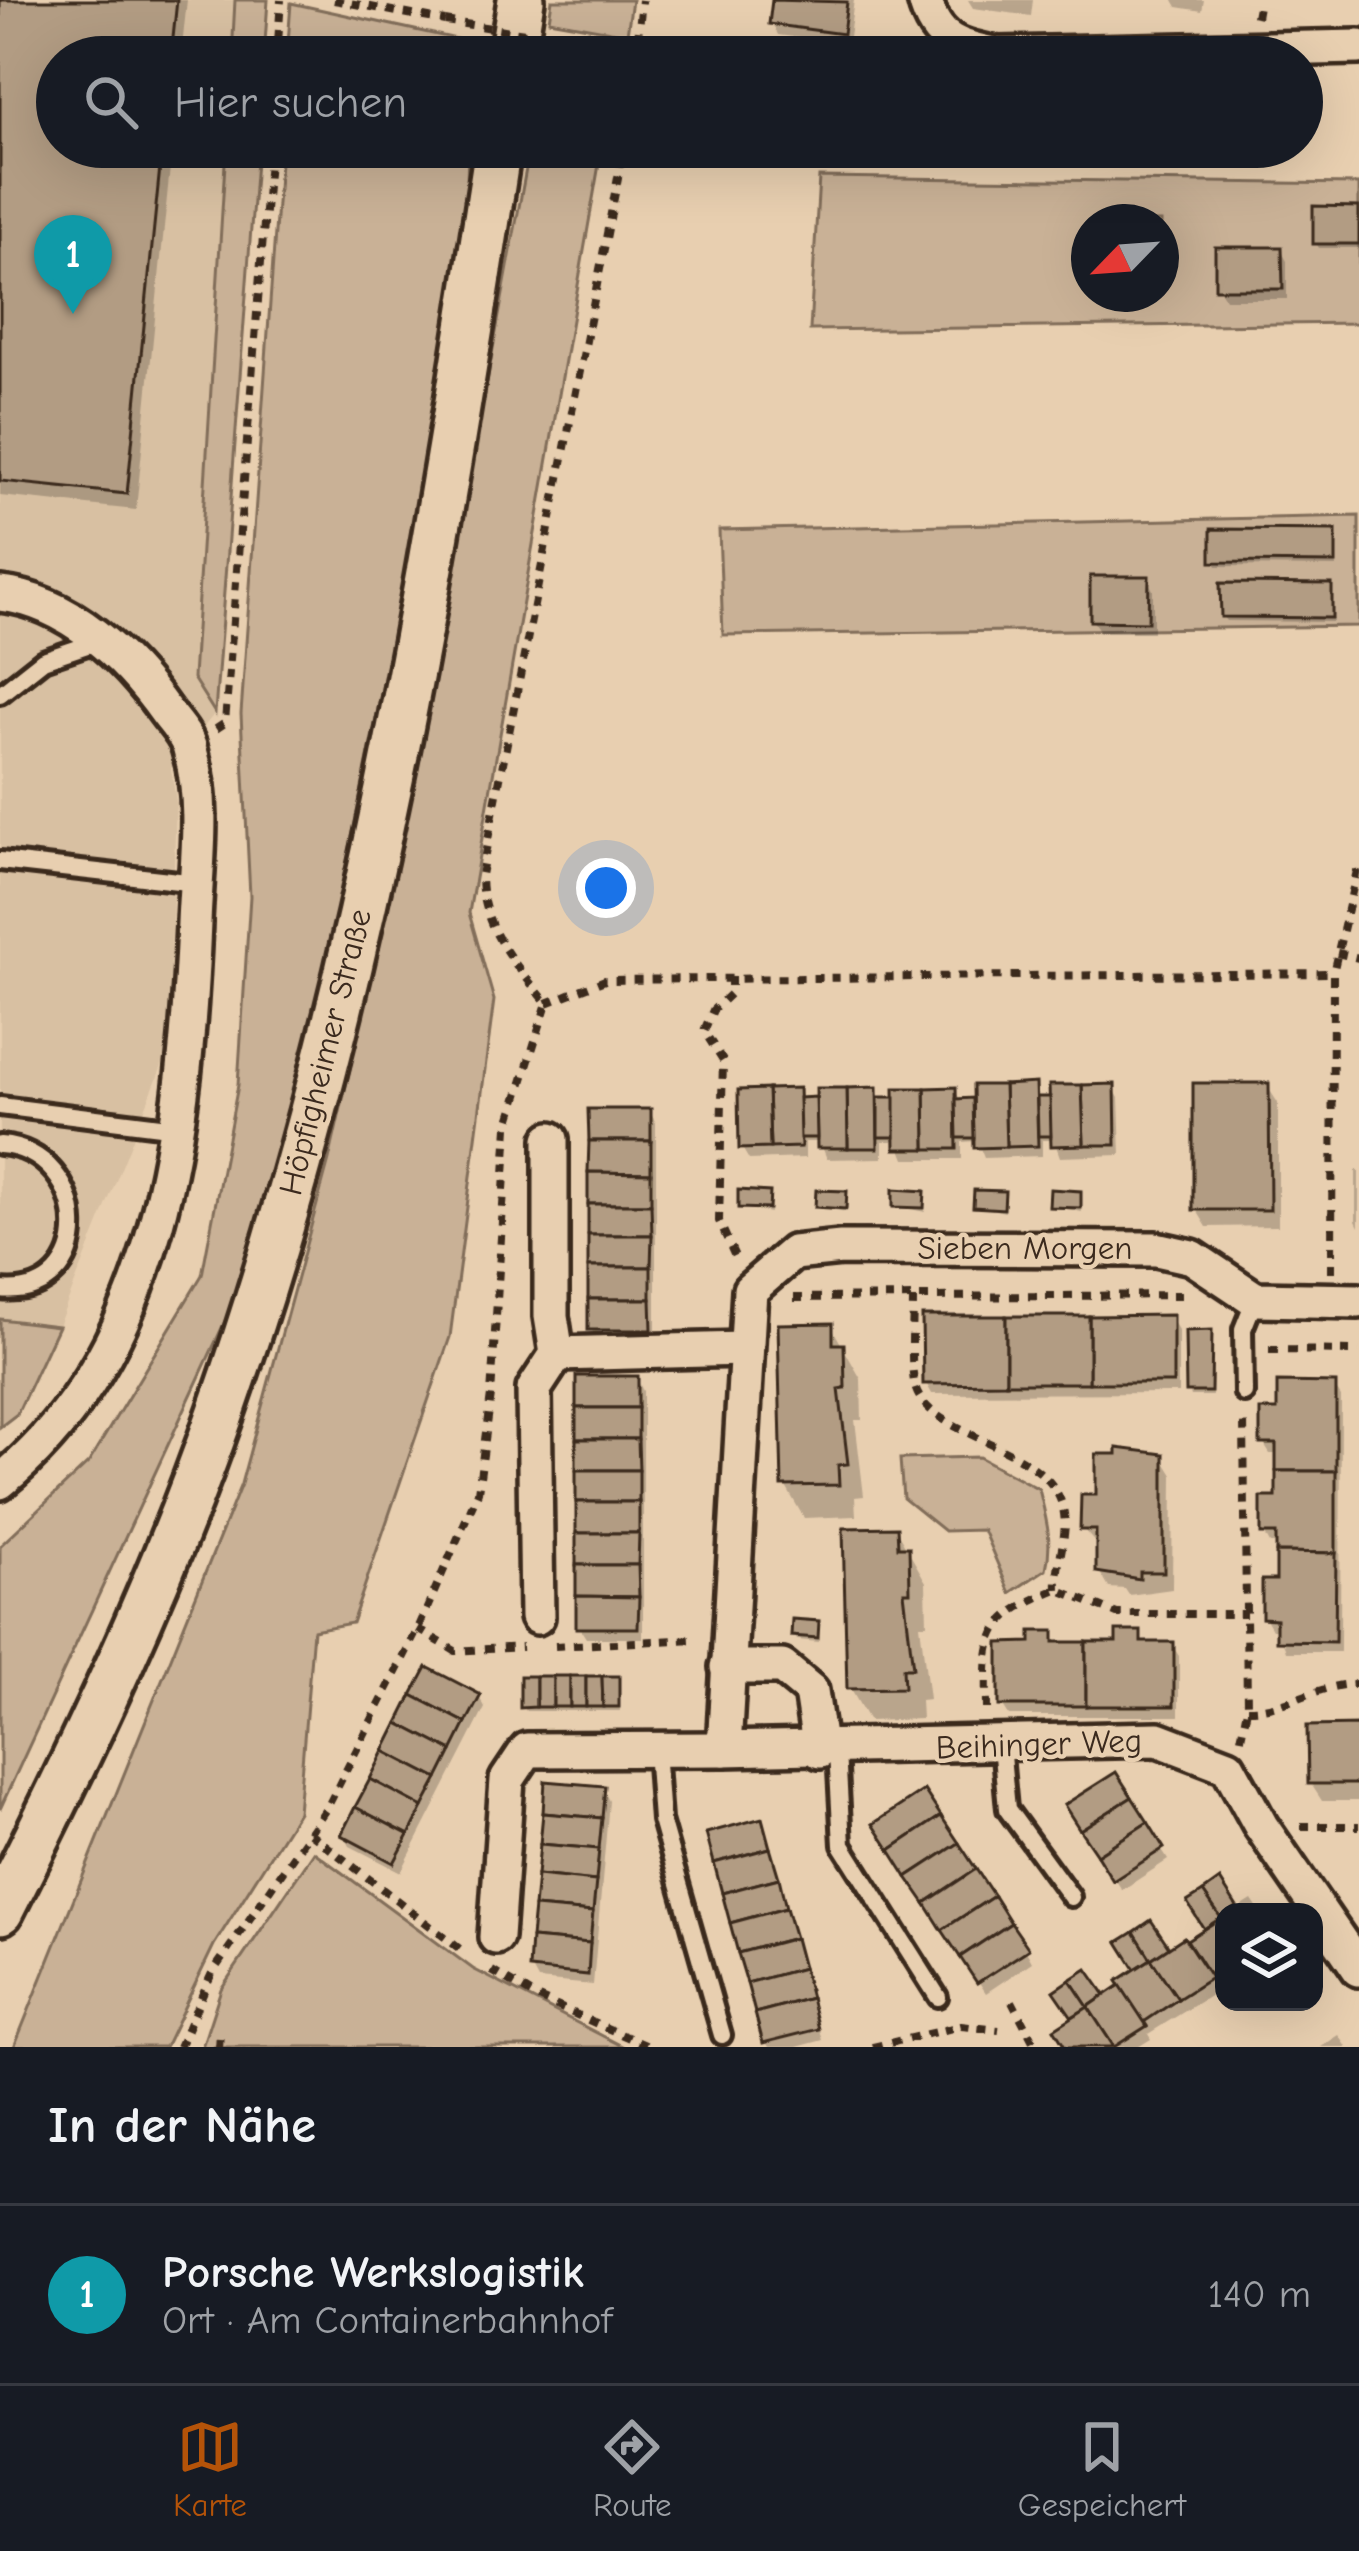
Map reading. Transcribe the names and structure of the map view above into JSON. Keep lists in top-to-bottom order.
{
  "streets": {
    "main road": ["Höpfigheimer Straße"],
    "street": ["Sieben Morgen", "Beihinger Weg"]
  },
  "north": "bottom left",
  "page": {
    "search": "Hier suchen",
    "pins": "1",
    "heading": "In der Nähe",
    "list": [
      {
        "mark": "1",
        "name": "Porsche Werkslogistik",
        "note": "Ort · Am Containerbahnhof",
        "value": "140 m"
      }
    ],
    "nav": ["Karte", "Route", "Gespeichert"]
  }
}
